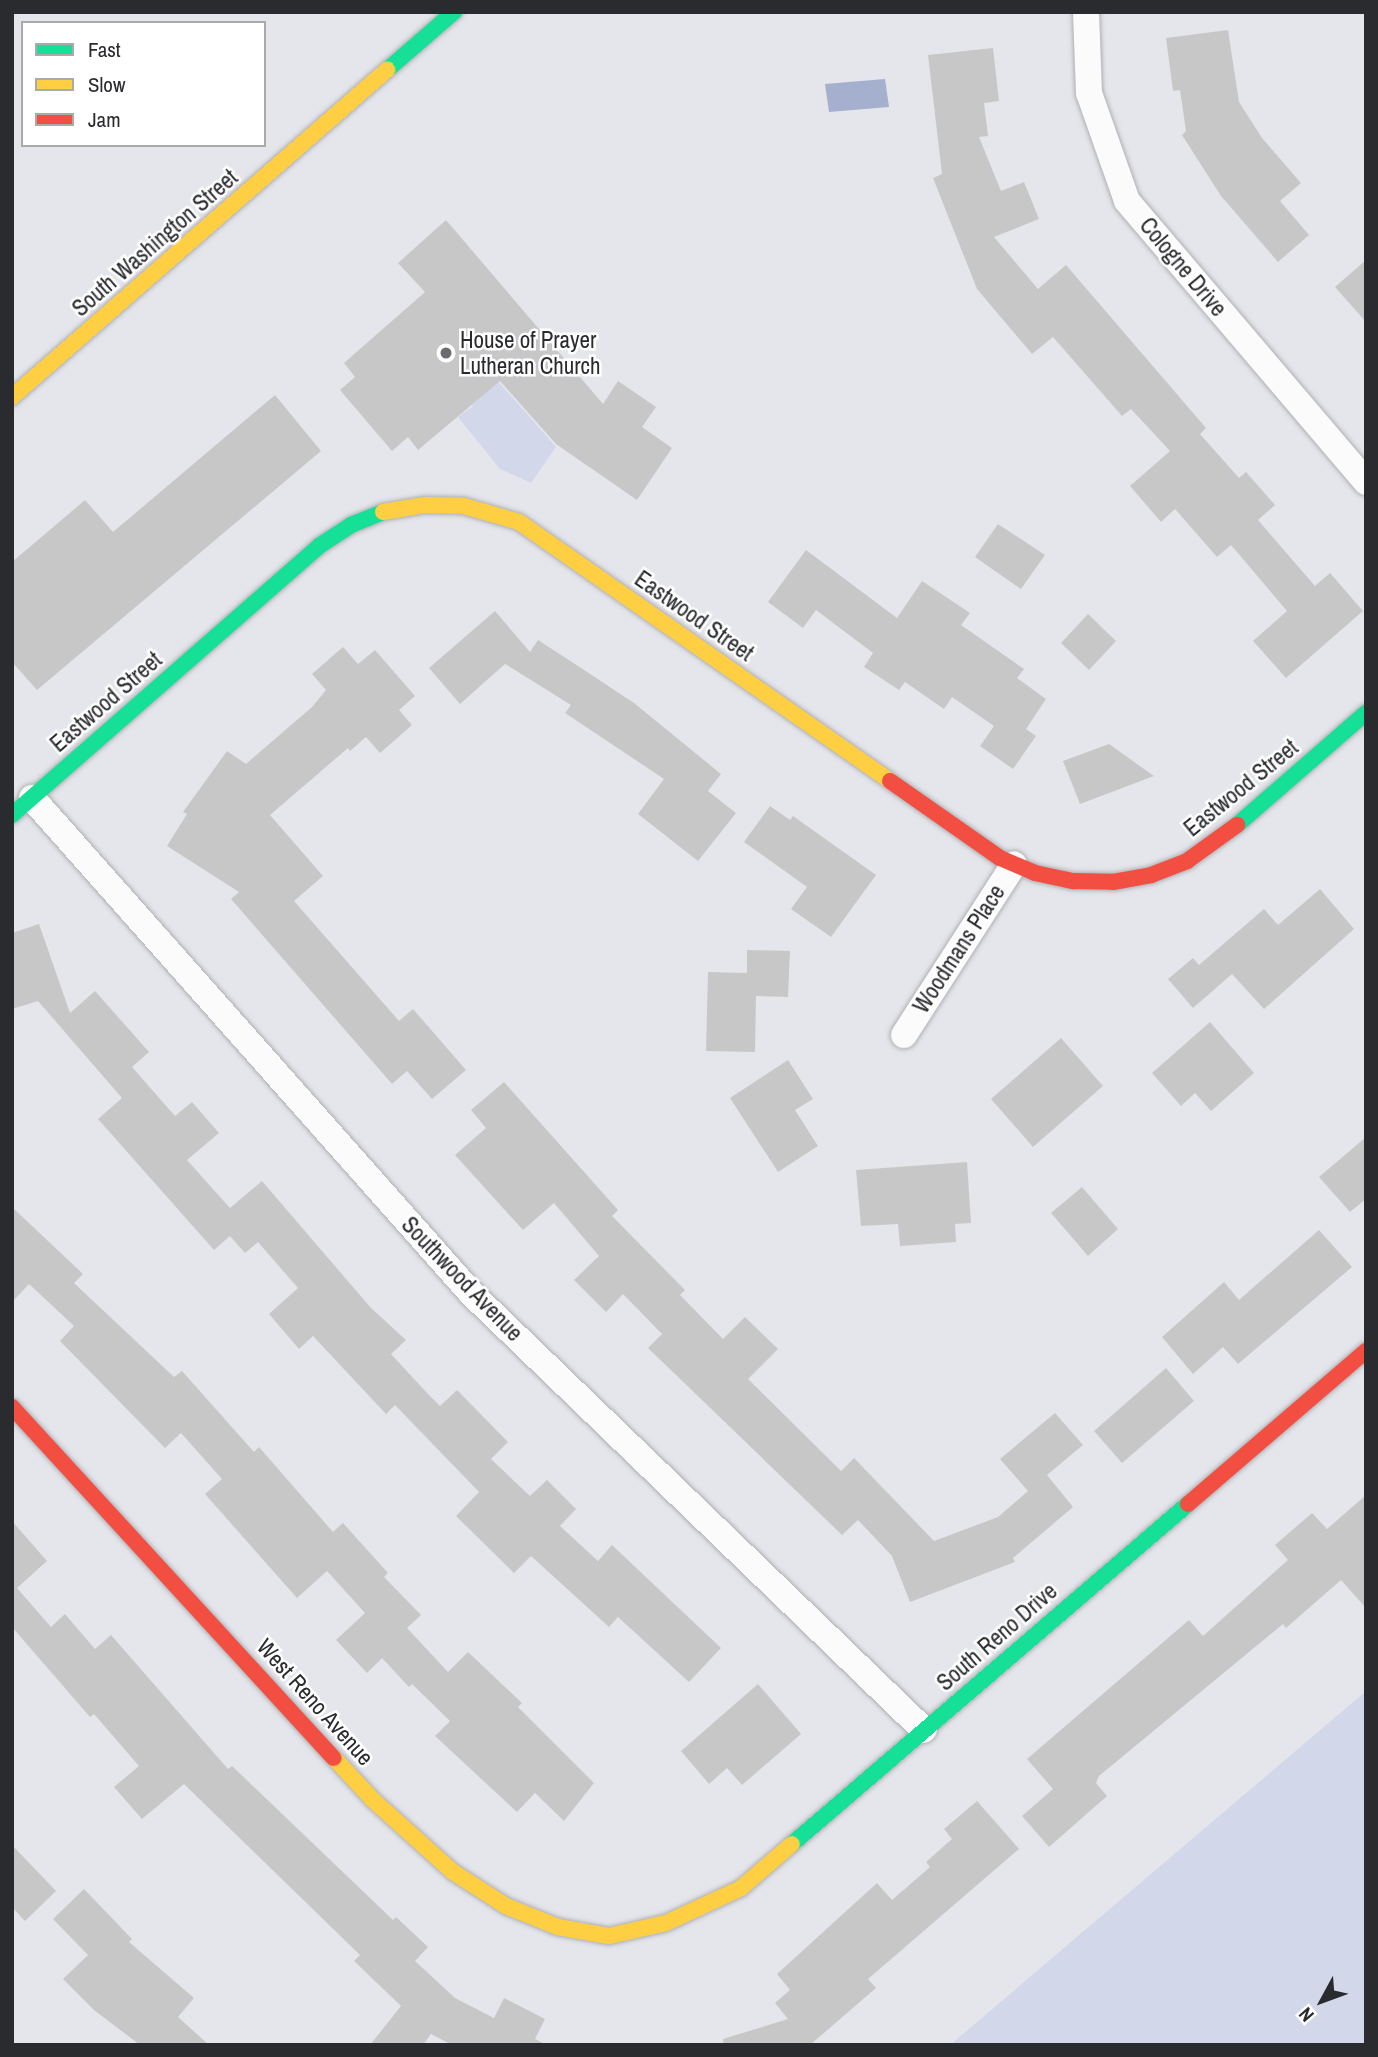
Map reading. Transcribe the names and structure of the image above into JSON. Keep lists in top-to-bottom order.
{
  "streets": {
    "street": [
      "South Washington Street",
      "Cologne Drive",
      "Eastwood Street",
      "Woodmans Place",
      "Southwood Avenue",
      "South Reno Drive",
      "West Reno Avenue"
    ]
  },
  "crossings": [
    ["Eastwood Street", "Woodmans Place"],
    ["Eastwood Street", "Southwood Avenue"],
    ["Southwood Avenue", "South Reno Drive"],
    ["South Reno Drive", "West Reno Avenue"]
  ],
  "places": ["House of Prayer Lutheran Church"],
  "legend": ["Fast", "Slow", "Jam"],
  "north": "bottom left"
}
